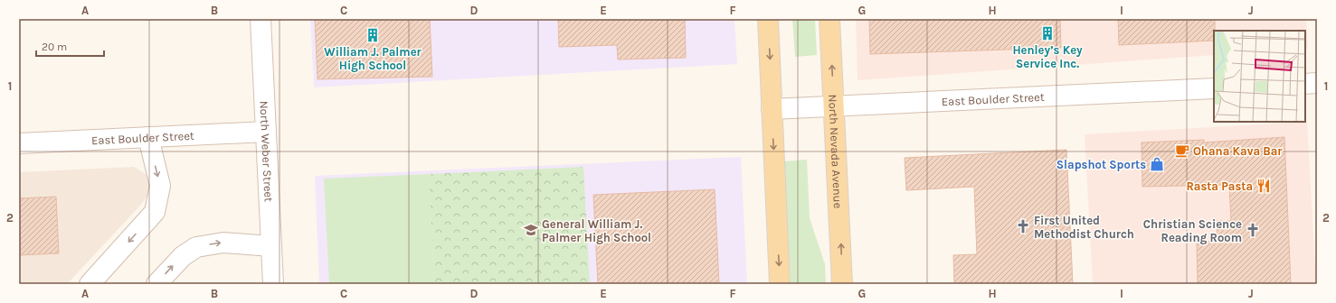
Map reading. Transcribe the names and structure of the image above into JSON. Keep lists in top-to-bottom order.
{
  "streets": {
    "main road": ["North Nevada Avenue"],
    "street": ["East Boulder Street", "North Weber Street"]
  },
  "crossings": [
    ["East Boulder Street", "North Weber Street"],
    ["East Boulder Street", "North Nevada Avenue"]
  ],
  "places": {
    "building": ["Henley’s Key Service Inc.", "William J. Palmer High School"],
    "cafe": ["Ohana Kava Bar"],
    "shop": ["Slapshot Sports"],
    "restaurant": ["Rasta Pasta"],
    "church": ["First United Methodist Church", "Christian Science Reading Room"],
    "school or university": ["General William J. Palmer High School"]
  },
  "scale_bar": "20 m",
  "grid": {
    "columns": [
      "A",
      "B",
      "C",
      "D",
      "E",
      "F",
      "G",
      "H",
      "I",
      "J"
    ],
    "rows": ["1", "2"]
  }
}
